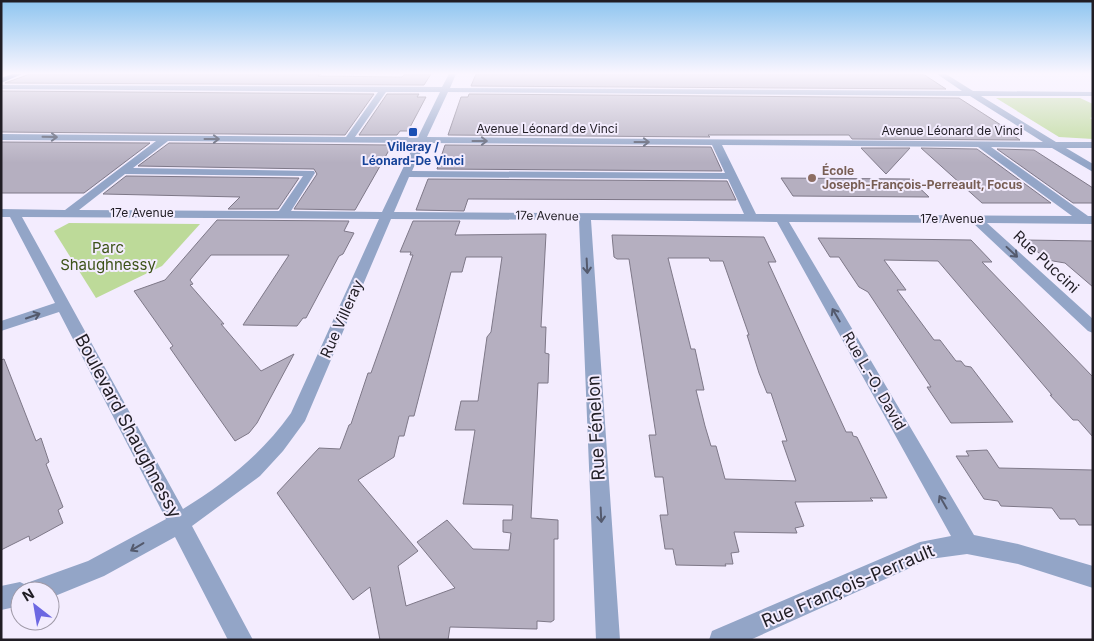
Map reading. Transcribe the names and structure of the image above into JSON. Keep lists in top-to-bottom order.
{
  "streets": {
    "street": [
      "Avenue Léonard de Vinci",
      "17e Avenue",
      "Rue Puccini",
      "Rue Villeray",
      "Rue L.-O. David",
      "Boulevard Shaughnessy",
      "Rue Fénelon",
      "Rue François-Perrault"
    ]
  },
  "crossings": [
    ["Avenue Léonard de Vinci", "Rue Villeray"],
    ["17e Avenue", "Rue Puccini"],
    ["17e Avenue", "Rue Villeray"],
    ["17e Avenue", "Rue L.-O. David"],
    ["17e Avenue", "Boulevard Shaughnessy"],
    ["17e Avenue", "Rue Fénelon"],
    ["Rue Villeray", "Boulevard Shaughnessy"],
    ["Rue L.-O. David", "Rue François-Perrault"]
  ],
  "one_way": ["Rue L.-O. David", "Rue Fénelon"],
  "parks": ["Parc Shaughnessy"],
  "places": {
    "transit": ["Villeray / Léonard-De Vinci"],
    "other": ["École Joseph-François-Perreault, Focus"]
  },
  "north": "top left"
}
